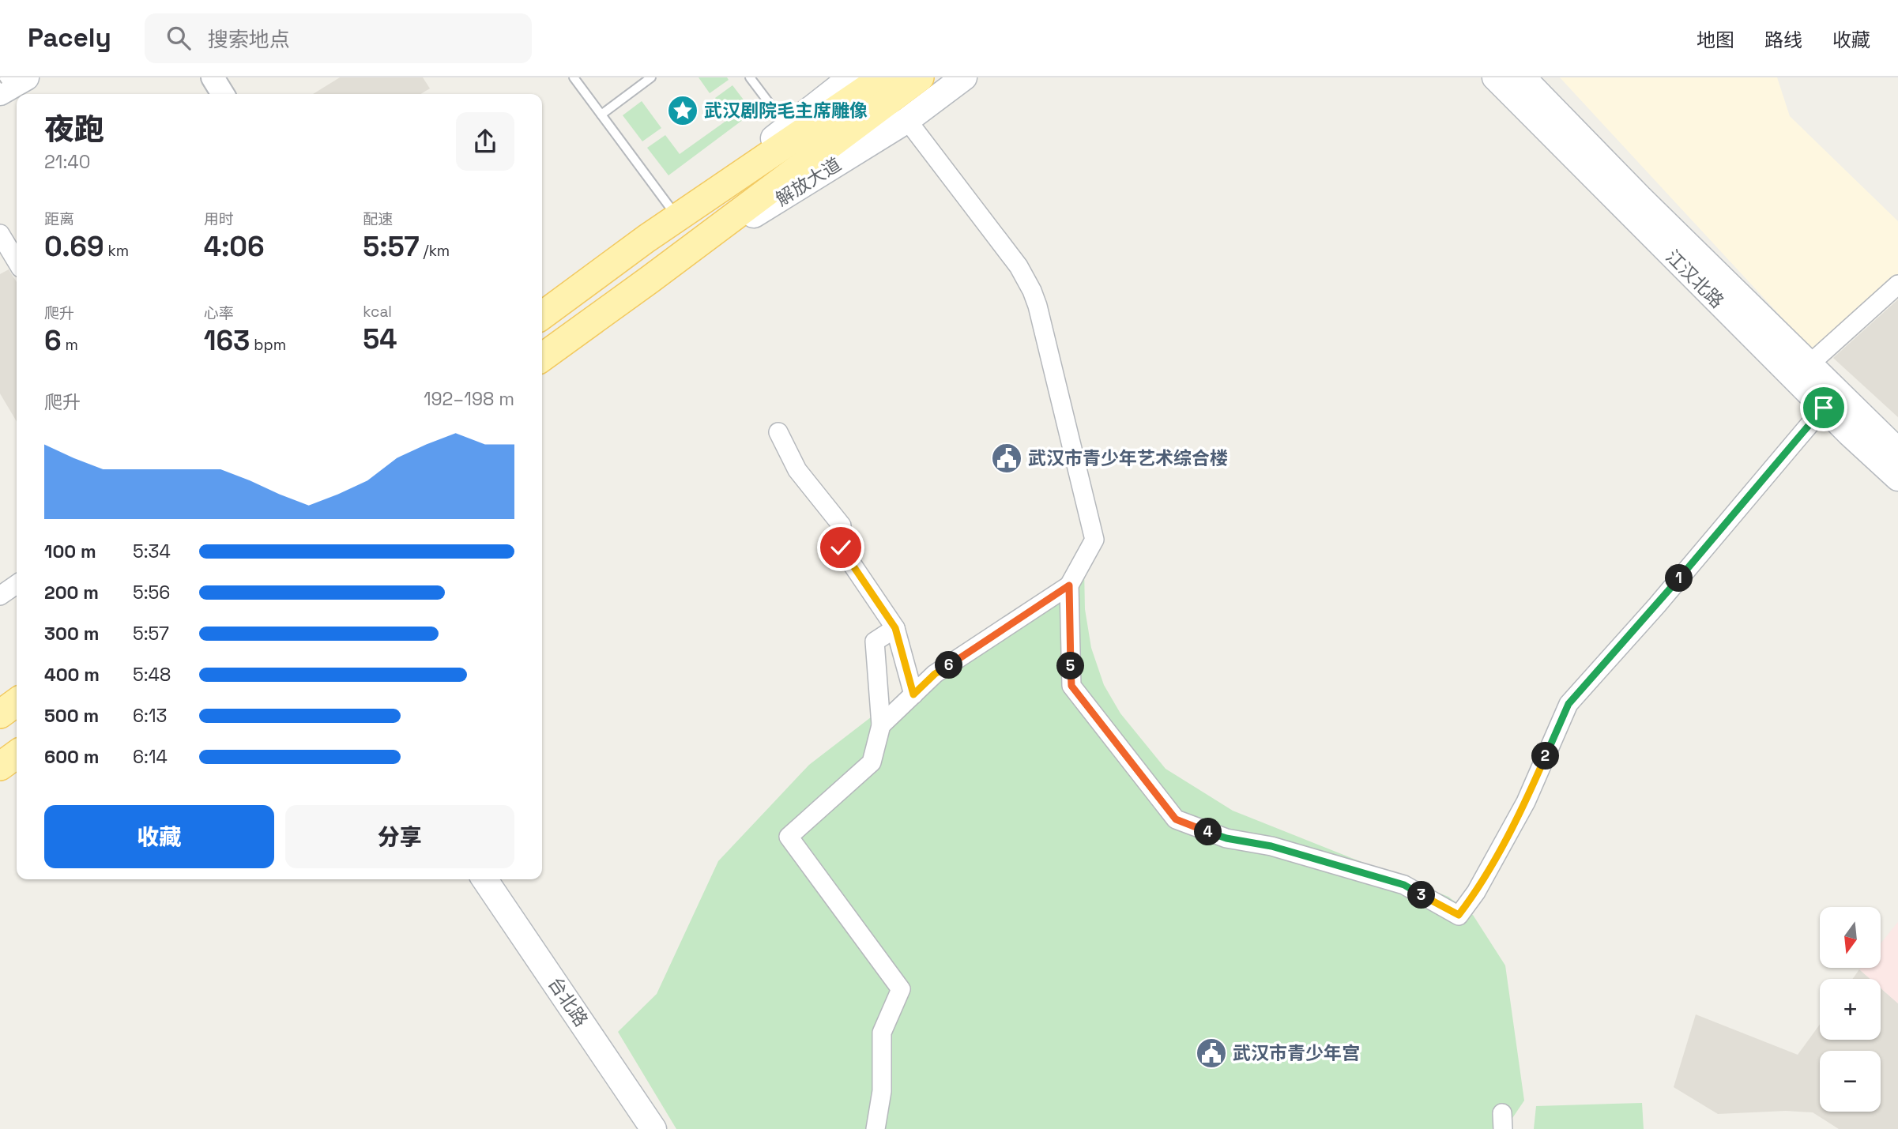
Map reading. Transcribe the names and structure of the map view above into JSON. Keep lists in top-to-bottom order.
{
  "streets": {
    "main road": ["解放大道", "江汉北路", "台北路"]
  },
  "places": {
    "place": ["武汉剧院毛主席雕像"],
    "public building": ["武汉市青少年艺术综合楼", "武汉市青少年宫"]
  },
  "north": "bottom",
  "page": {
    "header": "Pacely",
    "search": "搜索地点",
    "nav": ["地图", "路线", "收藏"],
    "heading": ["夜跑", "21:40"],
    "stats": [
      ["距离", "0.69 km"],
      ["用时", "4:06"],
      ["配速", "5:57 /km"],
      ["爬升", "6 m"],
      ["心率", "163 bpm"],
      ["kcal", "54"]
    ],
    "chart": ["爬升", "192–198 m"],
    "list": [
      {
        "name": "100 m",
        "note": "5:34"
      },
      {
        "name": "200 m",
        "note": "5:56"
      },
      {
        "name": "300 m",
        "note": "5:57"
      },
      {
        "name": "400 m",
        "note": "5:48"
      },
      {
        "name": "500 m",
        "note": "6:13"
      },
      {
        "name": "600 m",
        "note": "6:14"
      }
    ],
    "pins": [
      "1",
      "6",
      "5",
      "2",
      "4",
      "3"
    ],
    "buttons": ["收藏", "分享"],
    "map_buttons": ["+", "−"]
  }
}
